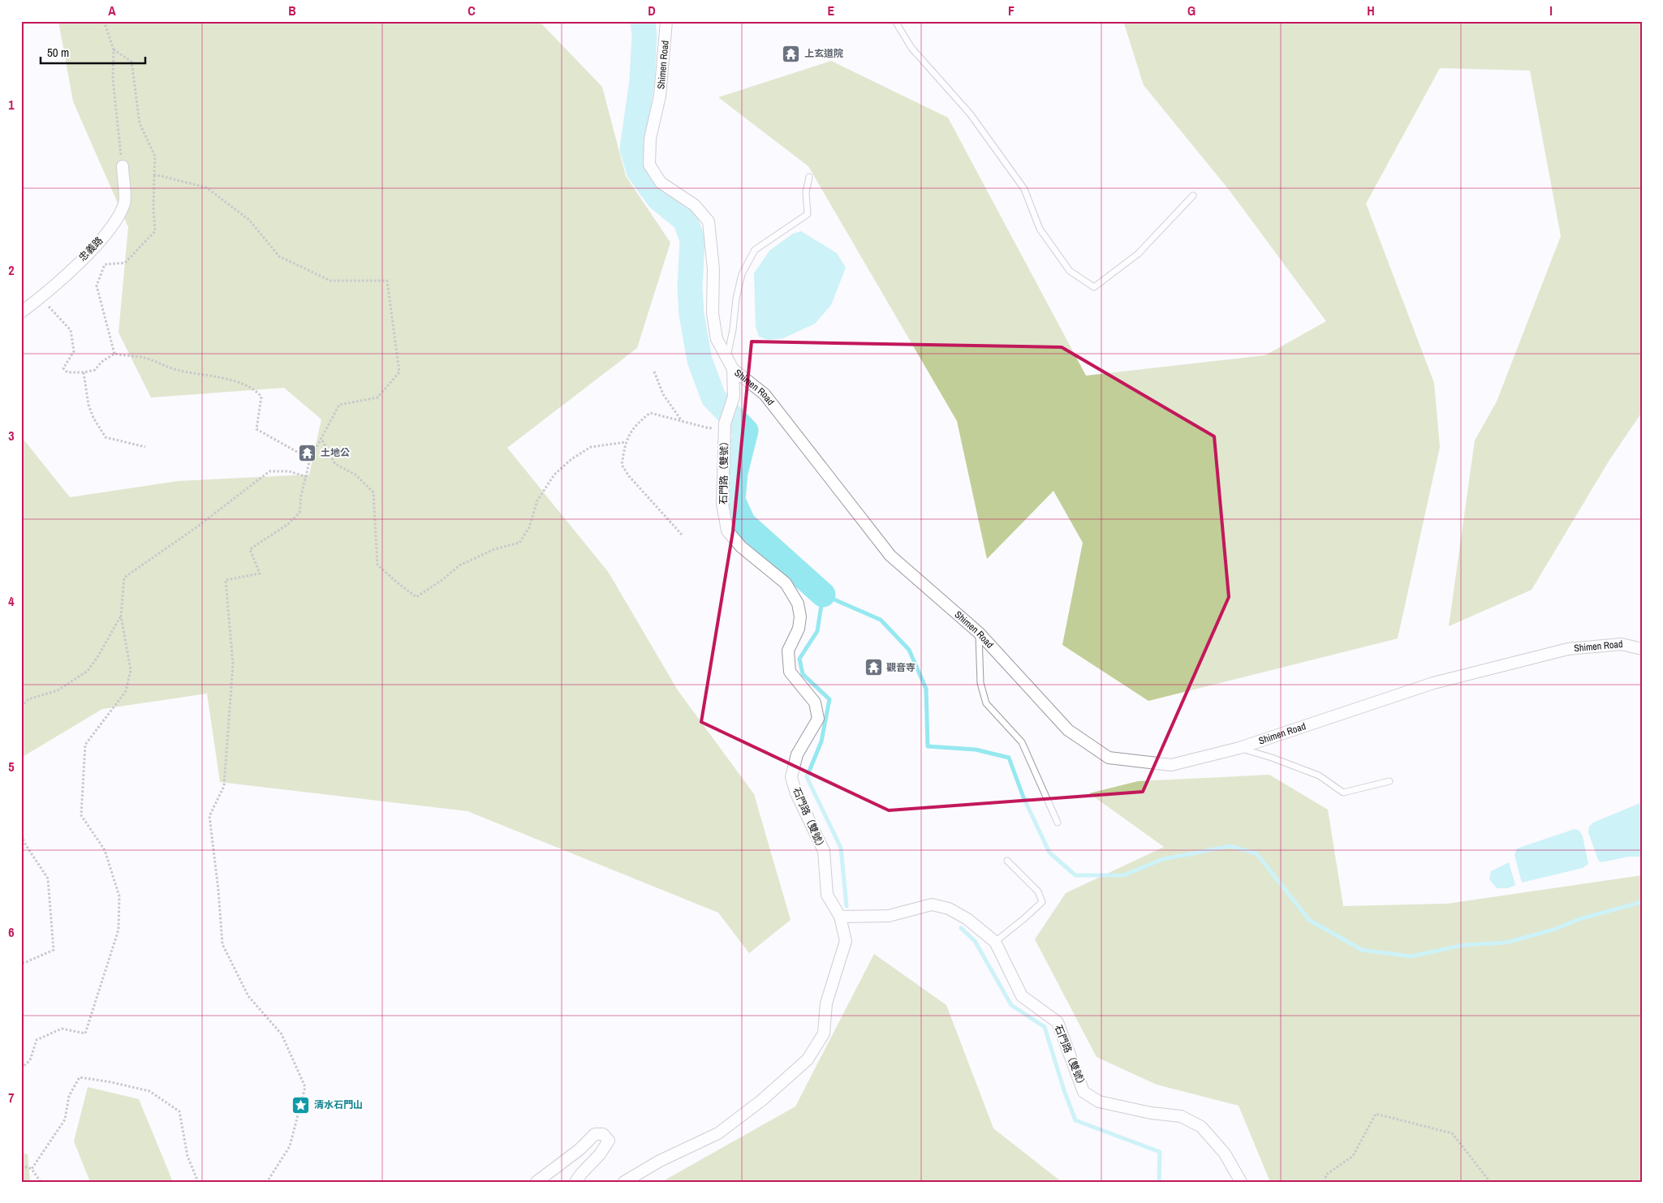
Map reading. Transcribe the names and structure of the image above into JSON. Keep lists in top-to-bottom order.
{
  "streets": {
    "street": ["Shimen Road", "忠義路", "石門路（雙號）"]
  },
  "crossings": [
    ["Shimen Road", "石門路（雙號）"]
  ],
  "places": {
    "temple": ["上玄道院", "土地公", "觀音寺"],
    "place": ["清水石門山"]
  },
  "scale_bar": "50 m",
  "grid": {
    "columns": [
      "A",
      "B",
      "C",
      "D",
      "E",
      "F",
      "G",
      "H",
      "I"
    ],
    "rows": [
      "1",
      "2",
      "3",
      "4",
      "5",
      "6",
      "7"
    ]
  }
}
